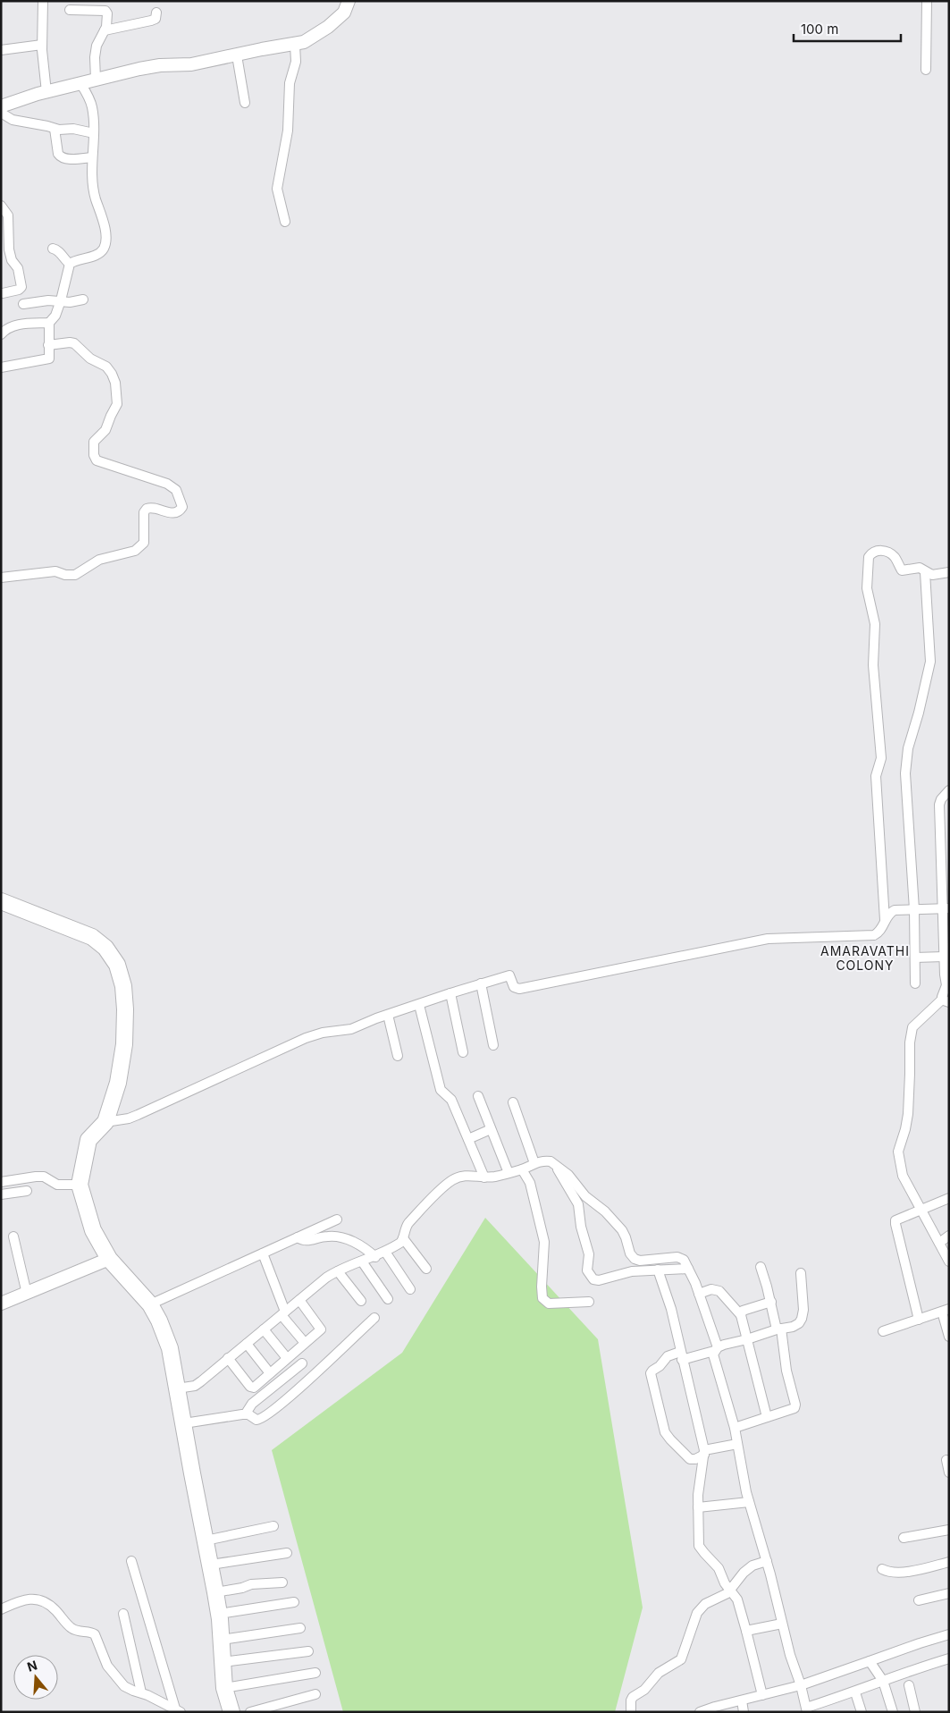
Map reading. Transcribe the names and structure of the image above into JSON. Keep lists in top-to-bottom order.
{
  "districts": ["AMARAVATHI COLONY"],
  "scale_bar": "100 m",
  "north": "top"
}
